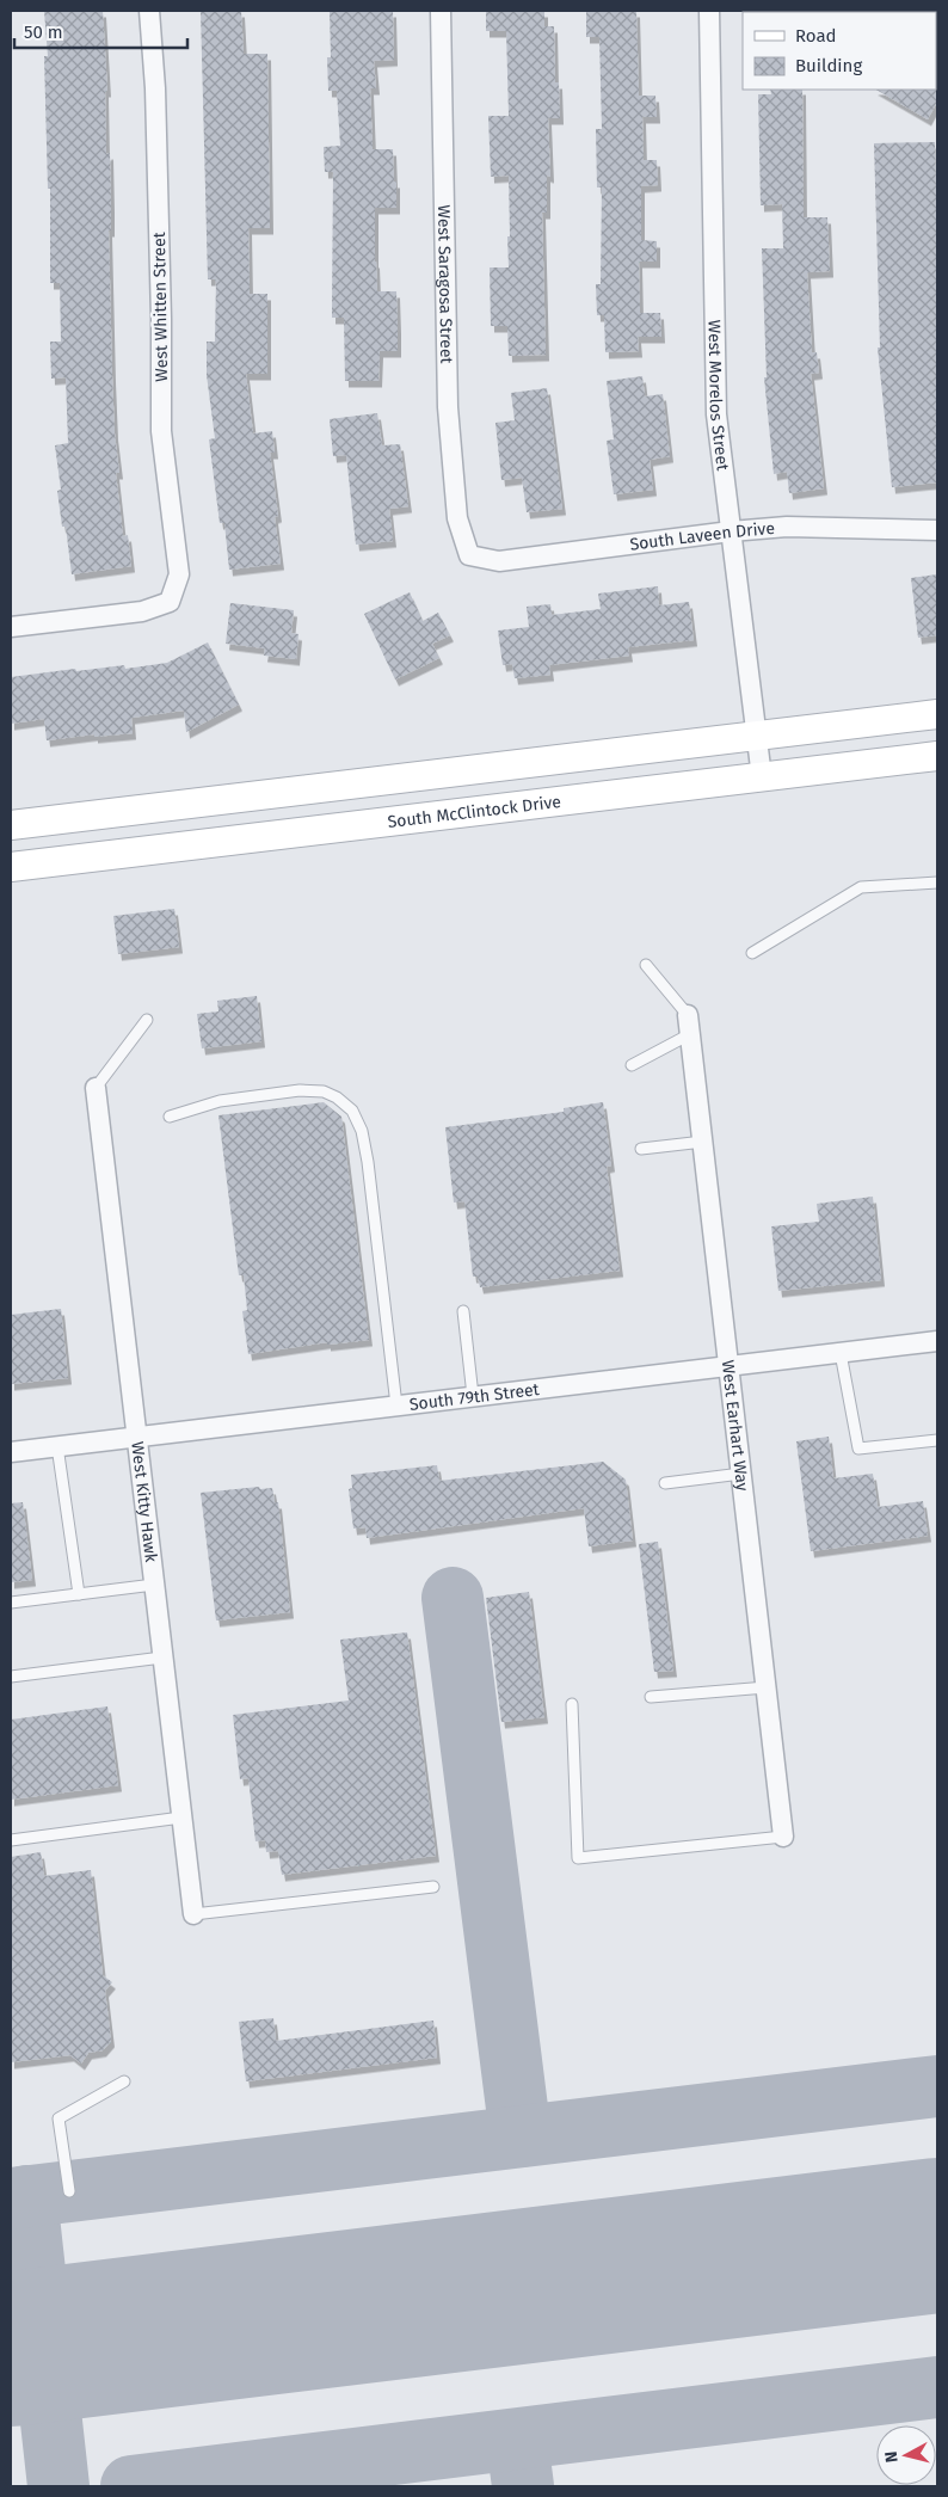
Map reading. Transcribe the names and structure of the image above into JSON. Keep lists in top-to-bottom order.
{
  "streets": {
    "main road": ["South McClintock Drive"],
    "street": [
      "West Saragosa Street",
      "West Whitten Street",
      "West Morelos Street",
      "South Laveen Drive",
      "South 79th Street",
      "West Earhart Way",
      "West Kitty Hawk"
    ]
  },
  "crossings": [
    ["West Saragosa Street", "South Laveen Drive"],
    ["West Morelos Street", "South Laveen Drive"],
    ["West Morelos Street", "South McClintock Drive"],
    ["South 79th Street", "West Earhart Way"],
    ["South 79th Street", "West Kitty Hawk"]
  ],
  "legend": ["Road", "Building"],
  "scale_bar": "50 m",
  "north": "left"
}
